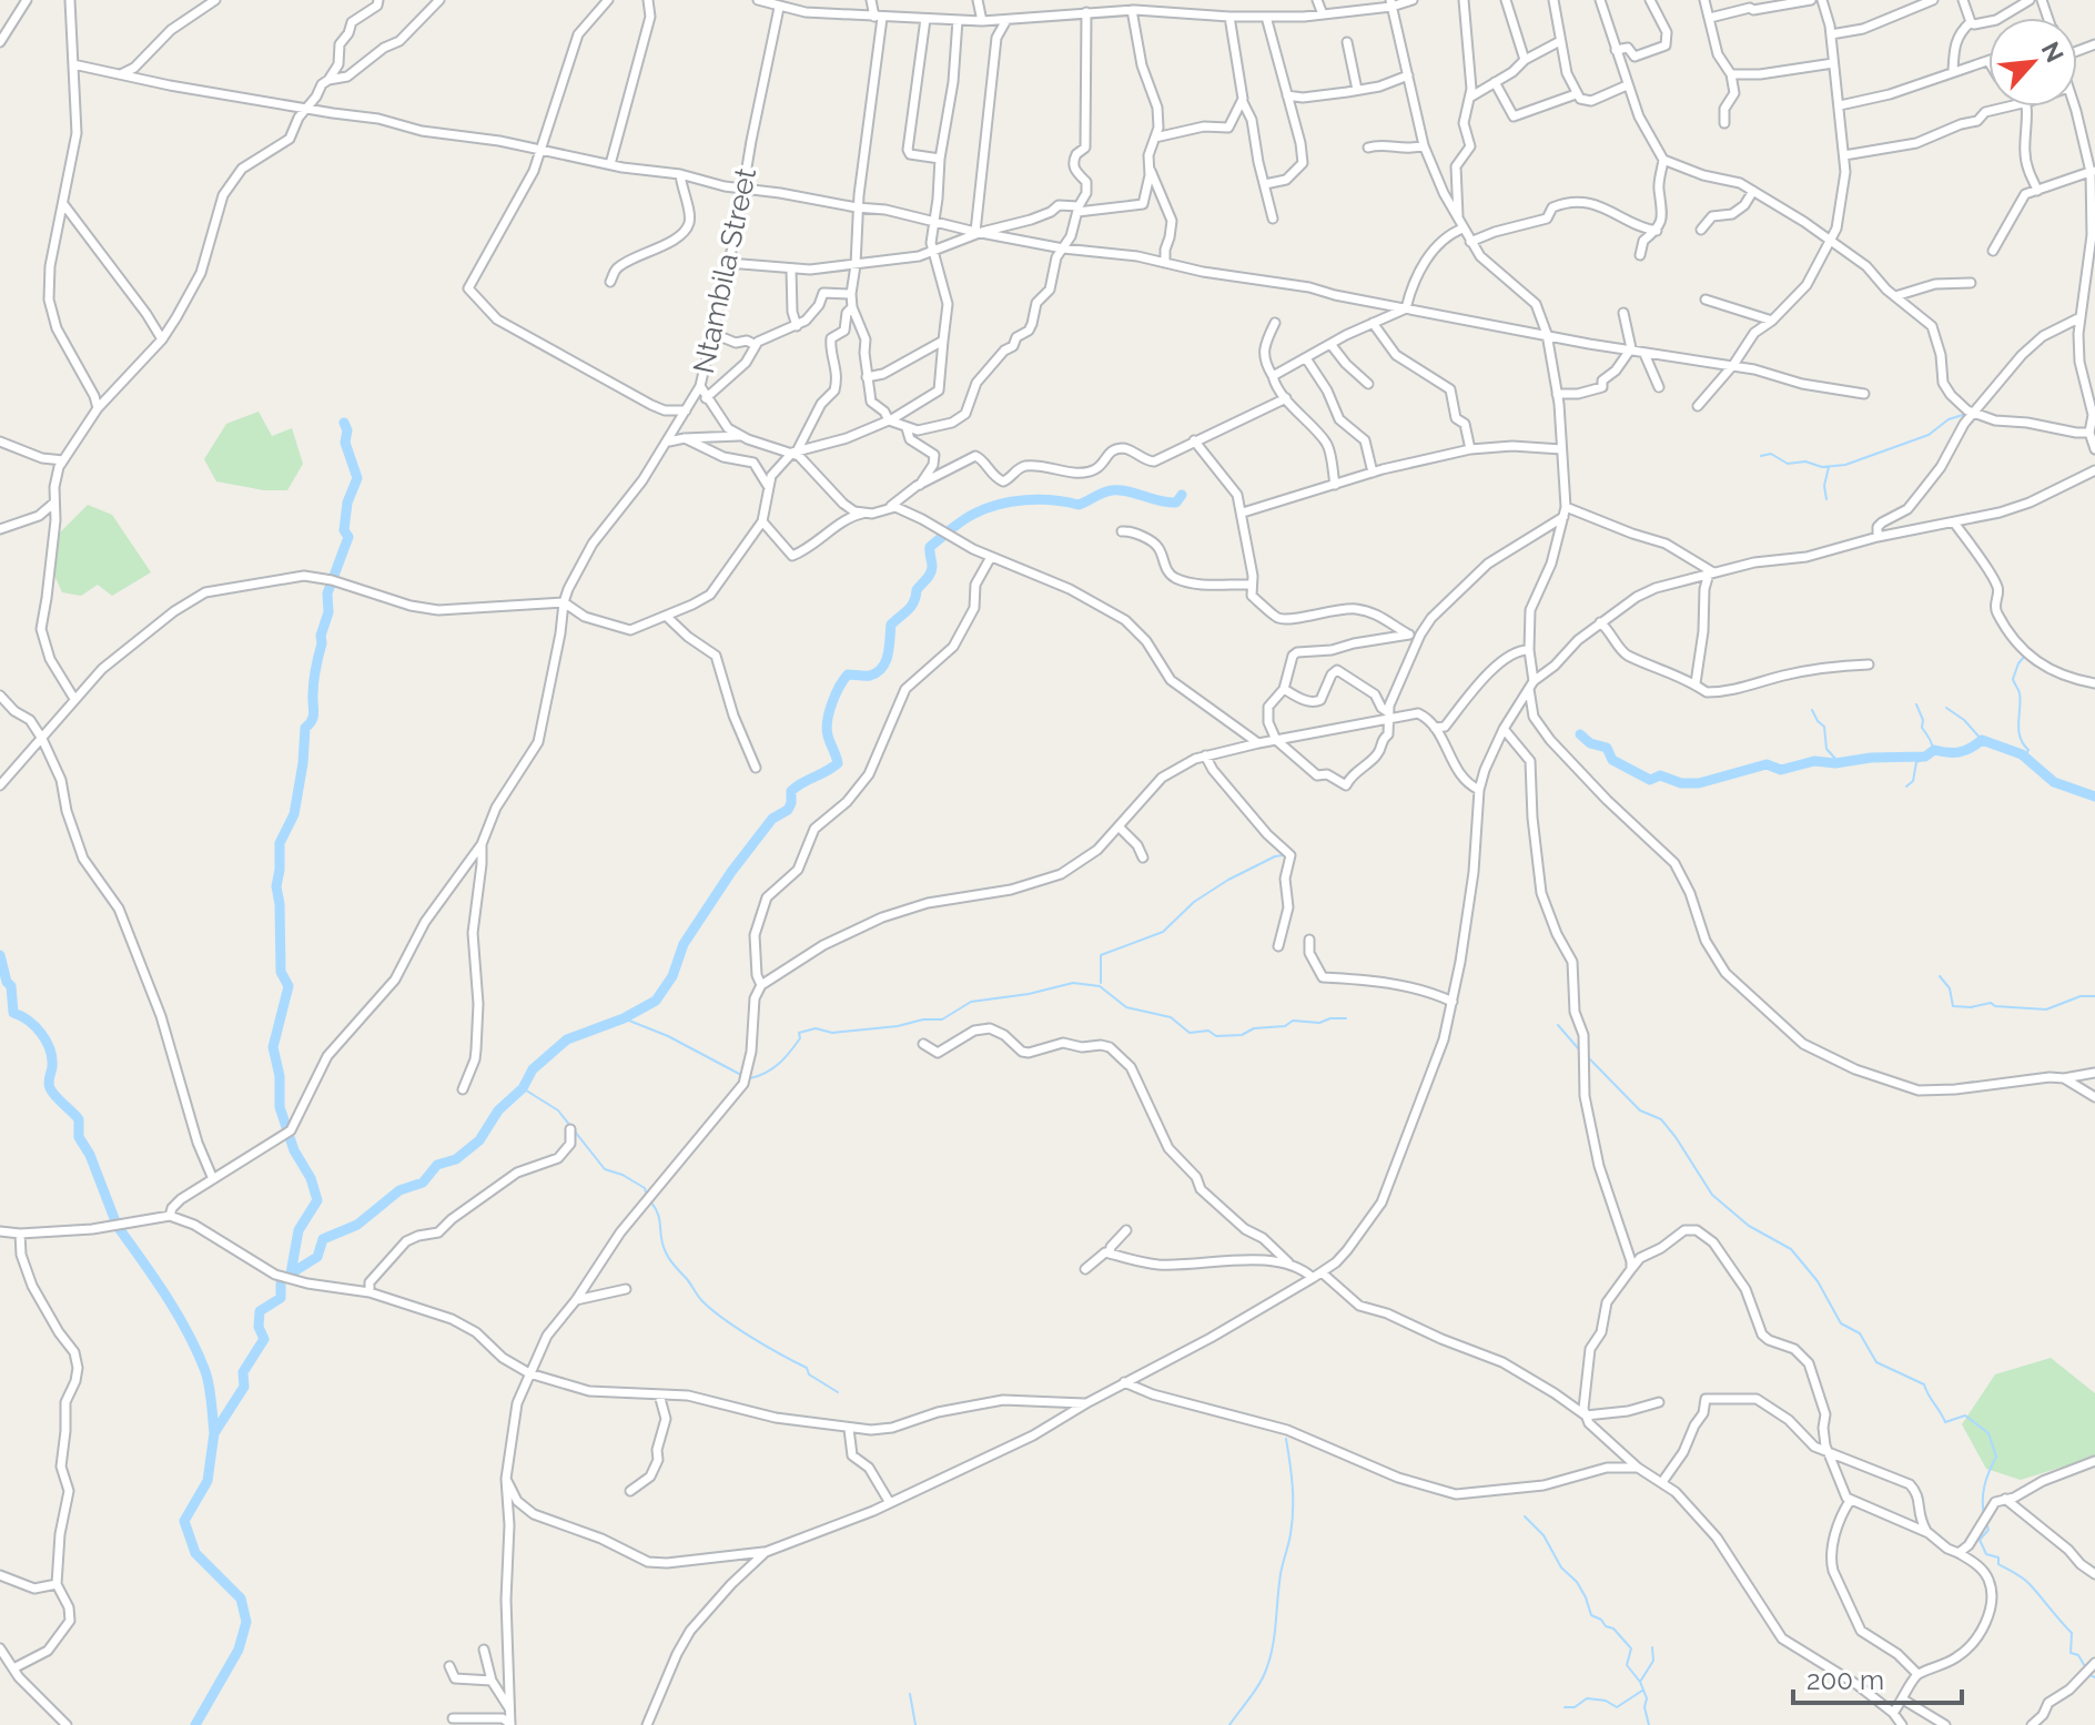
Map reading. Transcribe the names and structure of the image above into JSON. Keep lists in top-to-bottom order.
{
  "streets": {
    "street": ["Ntambila Street"]
  },
  "scale_bar": "200 m",
  "north": "top right"
}
